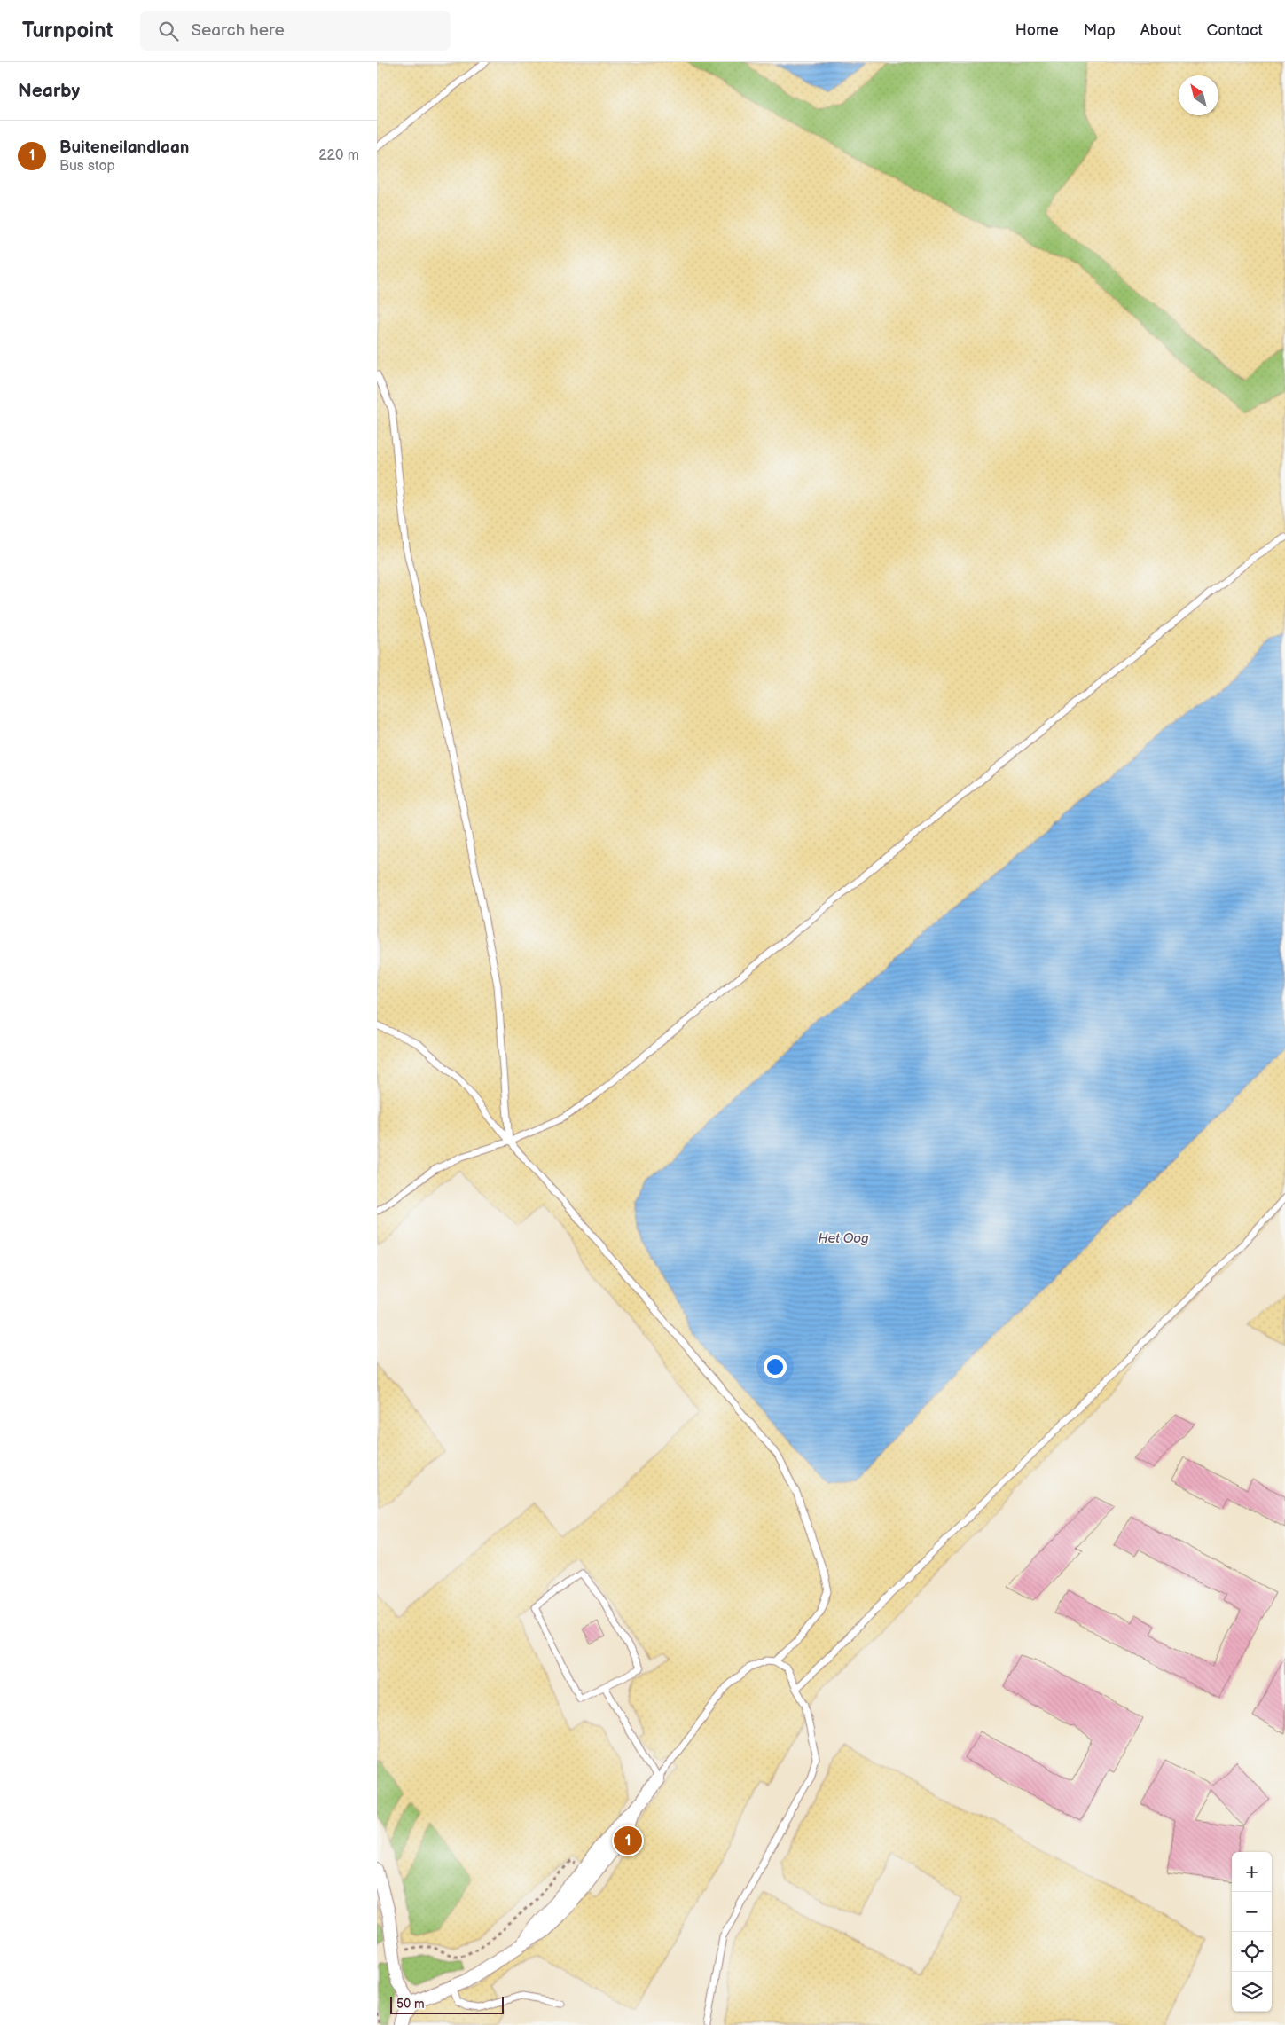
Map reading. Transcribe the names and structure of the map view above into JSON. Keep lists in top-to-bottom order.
{
  "water": ["Het Oog"],
  "scale_bar": "50 m",
  "north": "top left",
  "page": {
    "header": "Turnpoint",
    "search": "Search here",
    "nav": [
      "Home",
      "Map",
      "About",
      "Contact"
    ],
    "heading": "Nearby",
    "list": [
      {
        "mark": "1",
        "name": "Buiteneilandlaan",
        "note": "Bus stop",
        "value": "220 m"
      }
    ],
    "pins": "1",
    "map_buttons": ["+", "−"],
    "scale": "50 m"
  }
}
